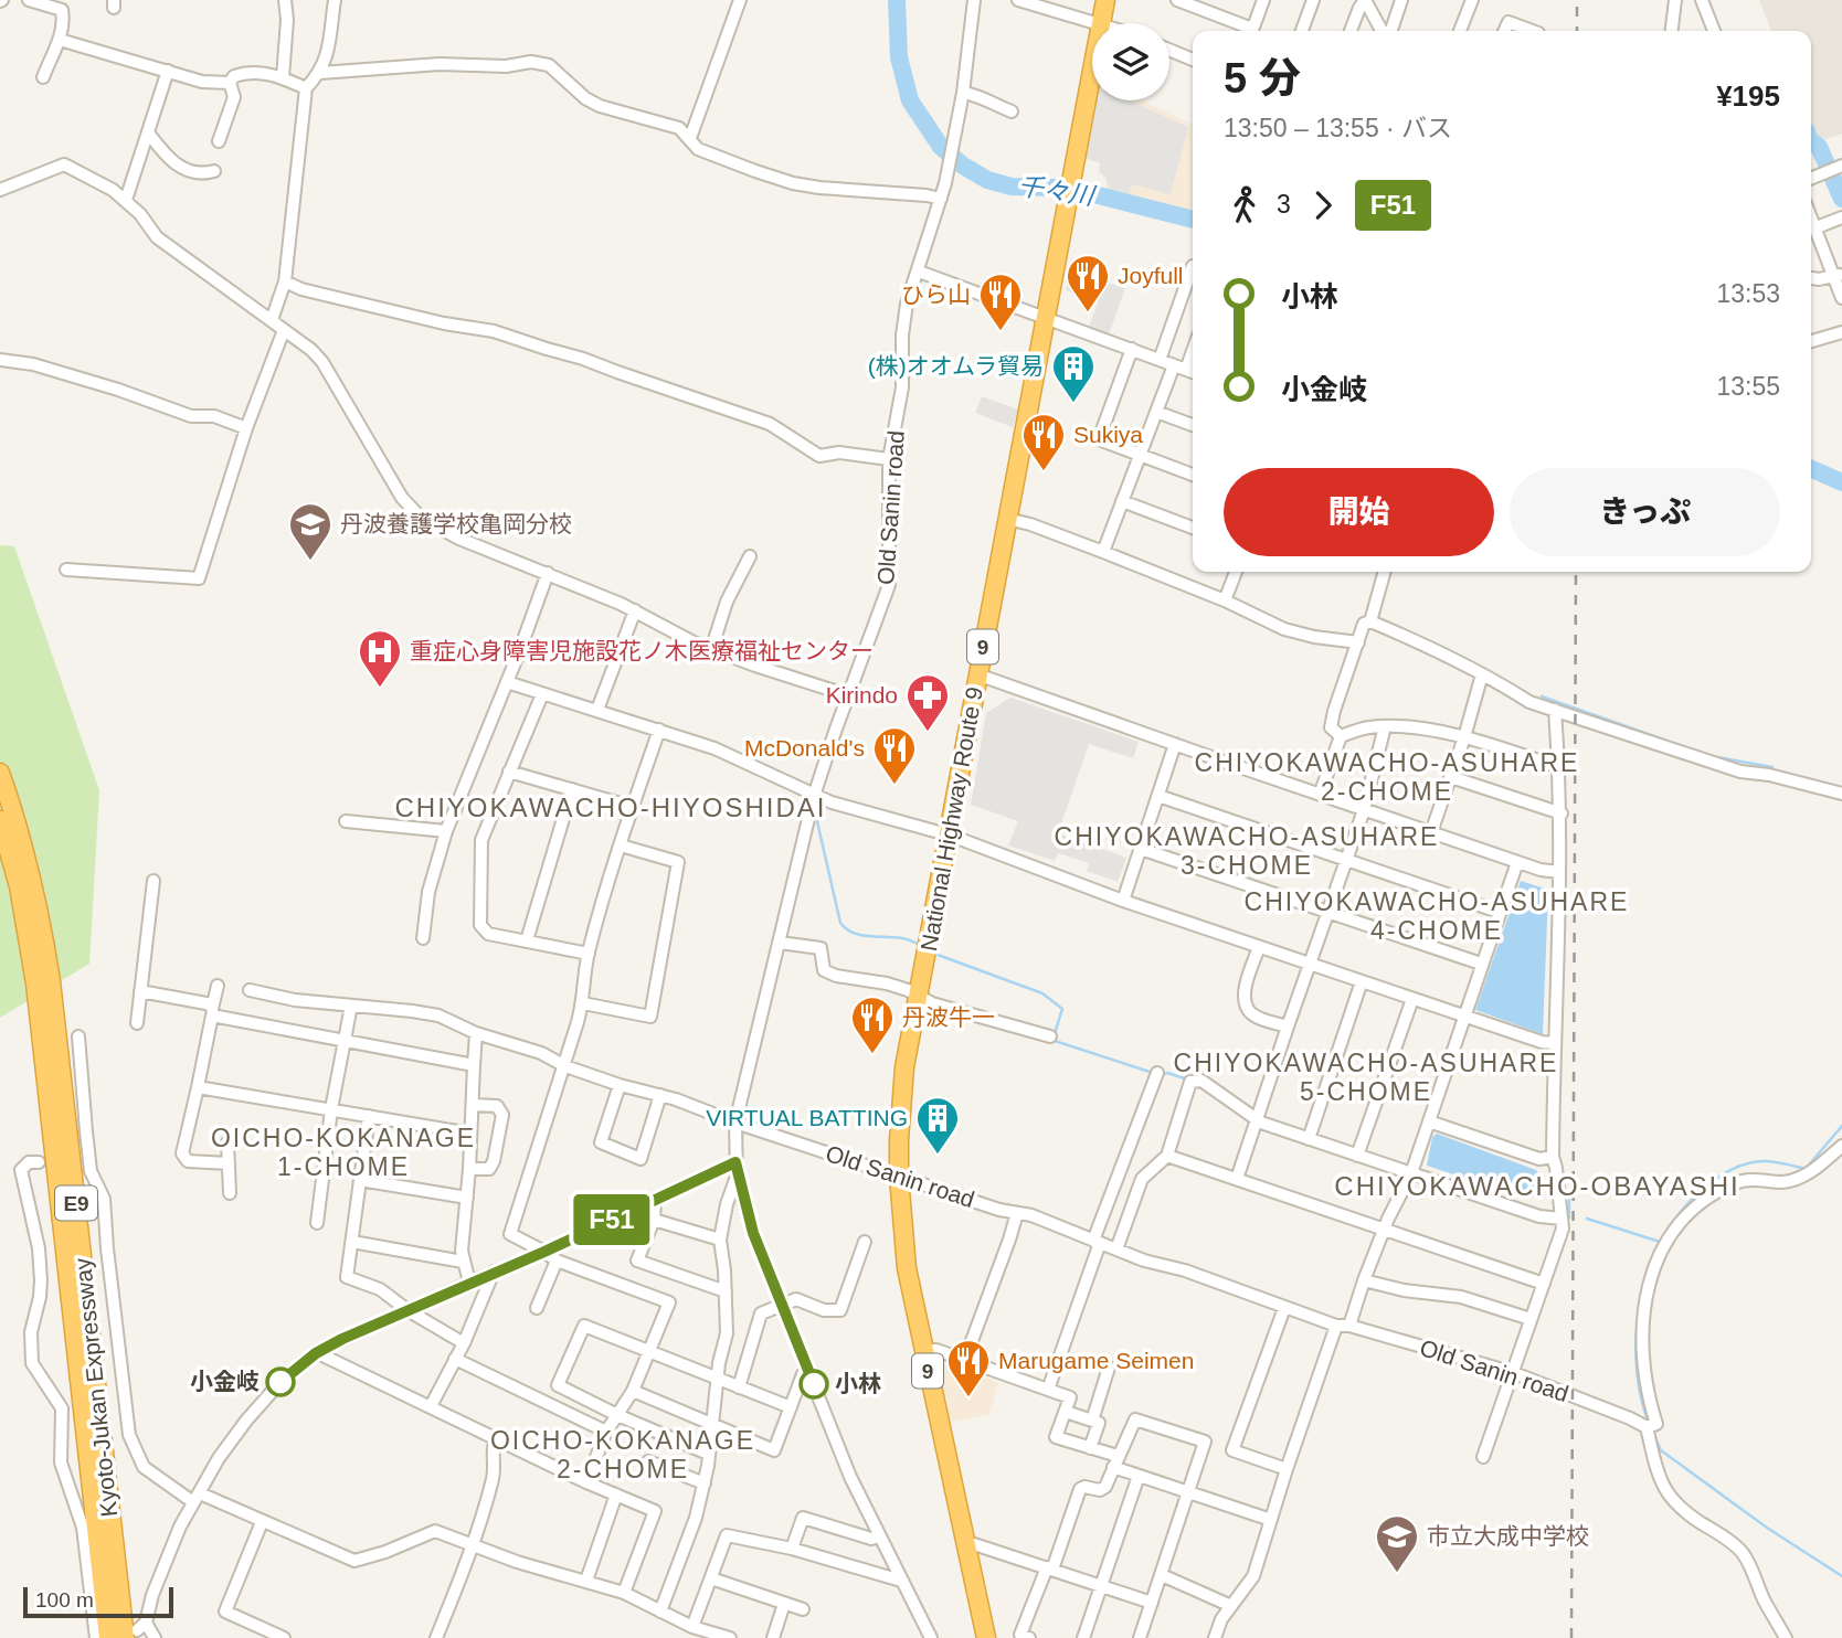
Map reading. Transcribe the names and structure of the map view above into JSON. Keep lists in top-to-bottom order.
{
  "streets": {
    "highway": [
      "9",
      "National Highway Route 9",
      "E9",
      "Kyoto-Jukan Expressway"
    ],
    "street": ["Old Sanin road"]
  },
  "crossings": [
    ["Old Sanin road", "National Highway Route 9"]
  ],
  "districts": [
    "CHIYOKAWACHO-ASUHARE 2-CHOME",
    "CHIYOKAWACHO-HIYOSHIDAI",
    "CHIYOKAWACHO-ASUHARE 3-CHOME",
    "CHIYOKAWACHO-ASUHARE 4-CHOME",
    "CHIYOKAWACHO-ASUHARE 5-CHOME",
    "OICHO-KOKANAGE 1-CHOME",
    "CHIYOKAWACHO-OBAYASHI",
    "OICHO-KOKANAGE 2-CHOME"
  ],
  "water": ["千々川"],
  "places": {
    "restaurant": [
      "Joyfull",
      "ひら山",
      "Sukiya",
      "McDonald's",
      "丹波牛一",
      "Marugame Seimen"
    ],
    "building": ["(株)オオムラ貿易", "VIRTUAL BATTING"],
    "school or university": ["丹波養護学校亀岡分校", "市立大成中学校"],
    "hospital": ["重症心身障害児施設花ノ木医療福祉センター"],
    "pharmacy": ["Kirindo"],
    "other": ["小金岐", "小林"]
  },
  "lines": ["bus line F51"],
  "scale_bar": "100 m",
  "page": {
    "on_map": "F51",
    "heading": ["5 分", "13:50 – 13:55 · バス", "¥195"],
    "legs": ["3", "F51"],
    "list": [
      {
        "name": "小林",
        "value": "13:53"
      },
      {
        "name": "小金岐",
        "value": "13:55"
      }
    ],
    "buttons": ["開始", "きっぷ"],
    "scale": "100 m"
  }
}
